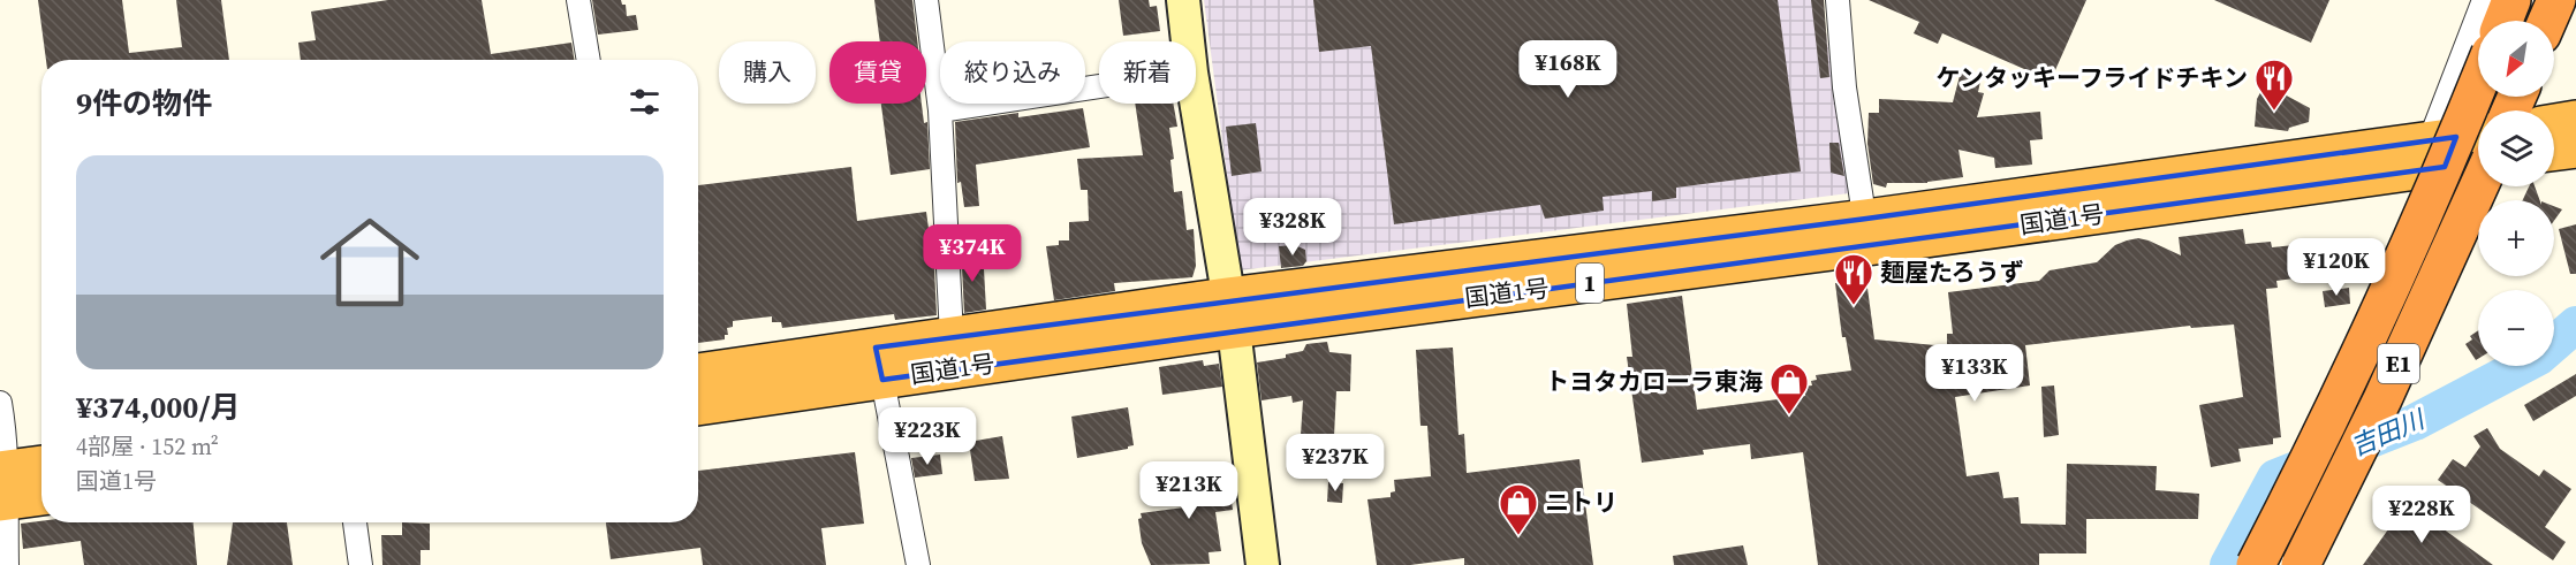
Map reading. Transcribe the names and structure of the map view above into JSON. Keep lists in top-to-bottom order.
{
  "streets": {
    "highway": ["国道1号", "1", "E1"]
  },
  "water": ["吉田川"],
  "places": {
    "restaurant": ["ケンタッキーフライドチキン", "麺屋たろうず"],
    "shop": ["トヨタカローラ東海", "ニトリ"]
  },
  "north": "bottom left",
  "page": {
    "map_buttons": ["+", "−"],
    "price": [
      "¥168K",
      "¥328K",
      "¥374K",
      "¥120K",
      "¥133K",
      "¥223K",
      "¥237K",
      "¥213K",
      "¥228K"
    ],
    "chip": [
      "購入",
      "賃貸",
      "絞り込み",
      "新着"
    ],
    "heading": "9件の物件",
    "list": [
      {
        "name": "¥374,000/月",
        "note": "4部屋 · 152 m² · 国道1号"
      }
    ]
  }
}
